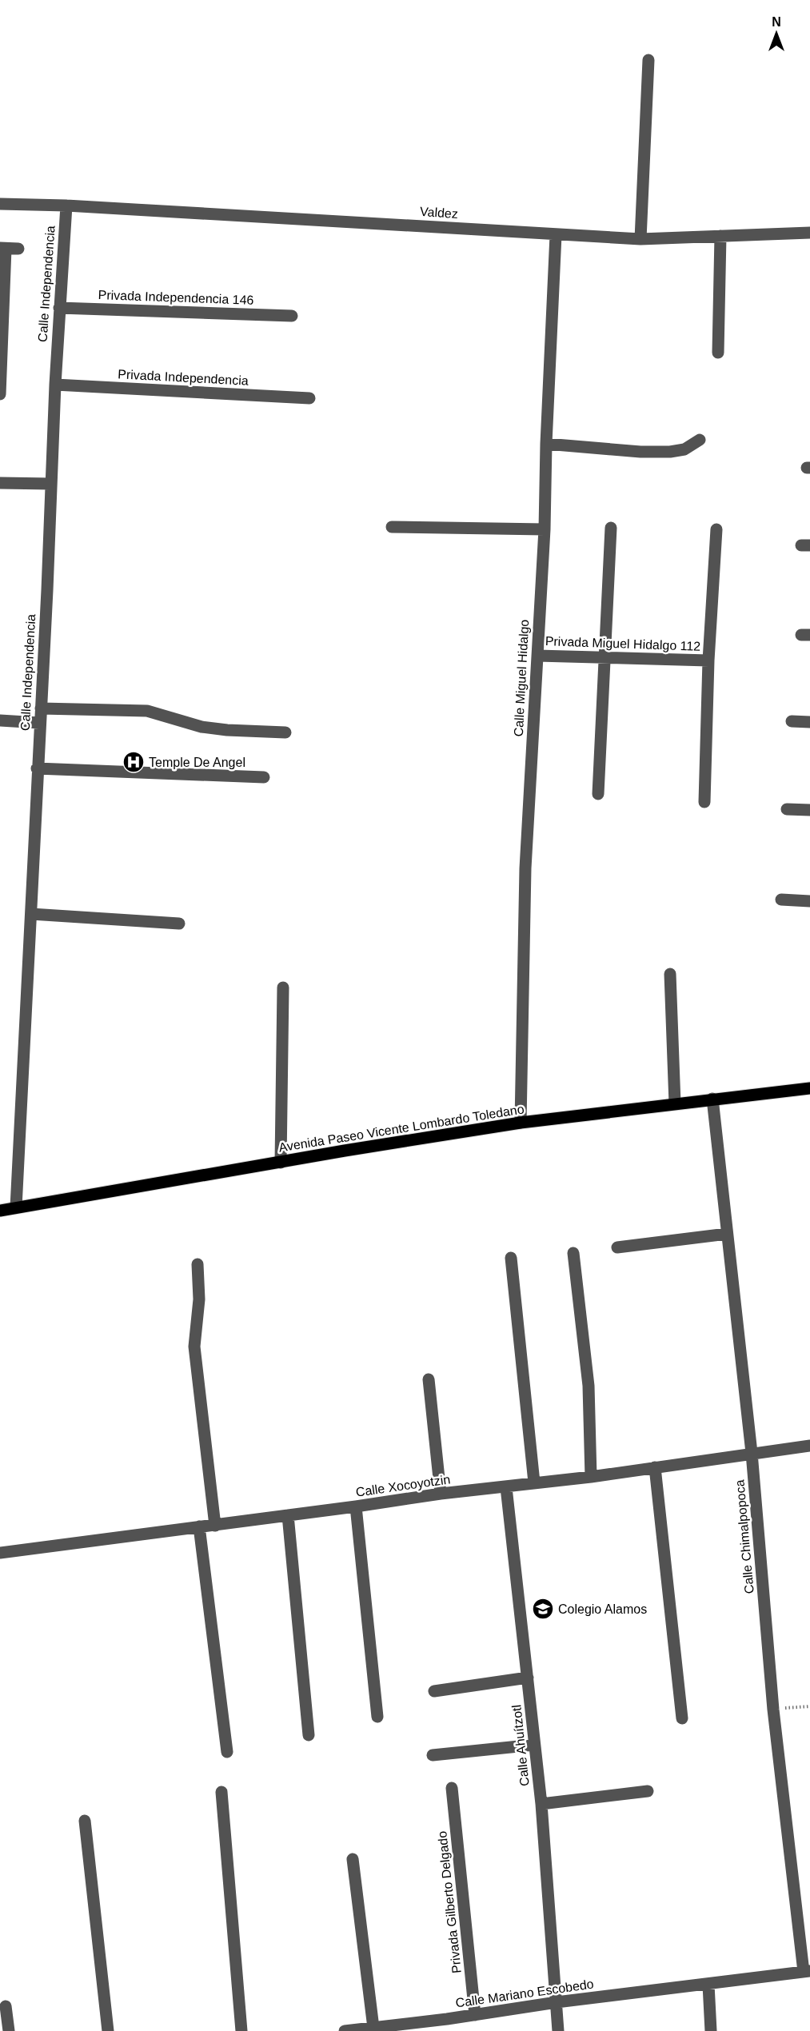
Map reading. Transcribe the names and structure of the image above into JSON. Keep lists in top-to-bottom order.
{
  "streets": {
    "main road": ["Avenida Paseo Vicente Lombardo Toledano"],
    "street": [
      "Valdez",
      "Calle Independencia",
      "Privada Independencia 146",
      "Privada Independencia",
      "Privada Miguel Hidalgo 112",
      "Calle Miguel Hidalgo",
      "Calle Xocoyotzin",
      "Calle Chimalpopoca",
      "Calle Ahuítzotl",
      "Privada Gilberto Delgado",
      "Calle Mariano Escobedo"
    ]
  },
  "crossings": [
    ["Valdez", "Calle Independencia"],
    ["Valdez", "Calle Miguel Hidalgo"],
    ["Calle Independencia", "Privada Independencia 146"],
    ["Calle Independencia", "Privada Independencia"],
    ["Calle Independencia", "Avenida Paseo Vicente Lombardo Toledano"],
    ["Privada Miguel Hidalgo 112", "Calle Miguel Hidalgo"],
    ["Calle Miguel Hidalgo", "Avenida Paseo Vicente Lombardo Toledano"],
    ["Avenida Paseo Vicente Lombardo Toledano", "Calle Chimalpopoca"],
    ["Calle Xocoyotzin", "Calle Chimalpopoca"],
    ["Calle Xocoyotzin", "Calle Ahuítzotl"],
    ["Calle Chimalpopoca", "Calle Mariano Escobedo"],
    ["Calle Ahuítzotl", "Calle Mariano Escobedo"],
    ["Privada Gilberto Delgado", "Calle Mariano Escobedo"]
  ],
  "places": {
    "hospital": ["Temple De Angel"],
    "school or university": ["Colegio Alamos"]
  },
  "north": "top"
}
